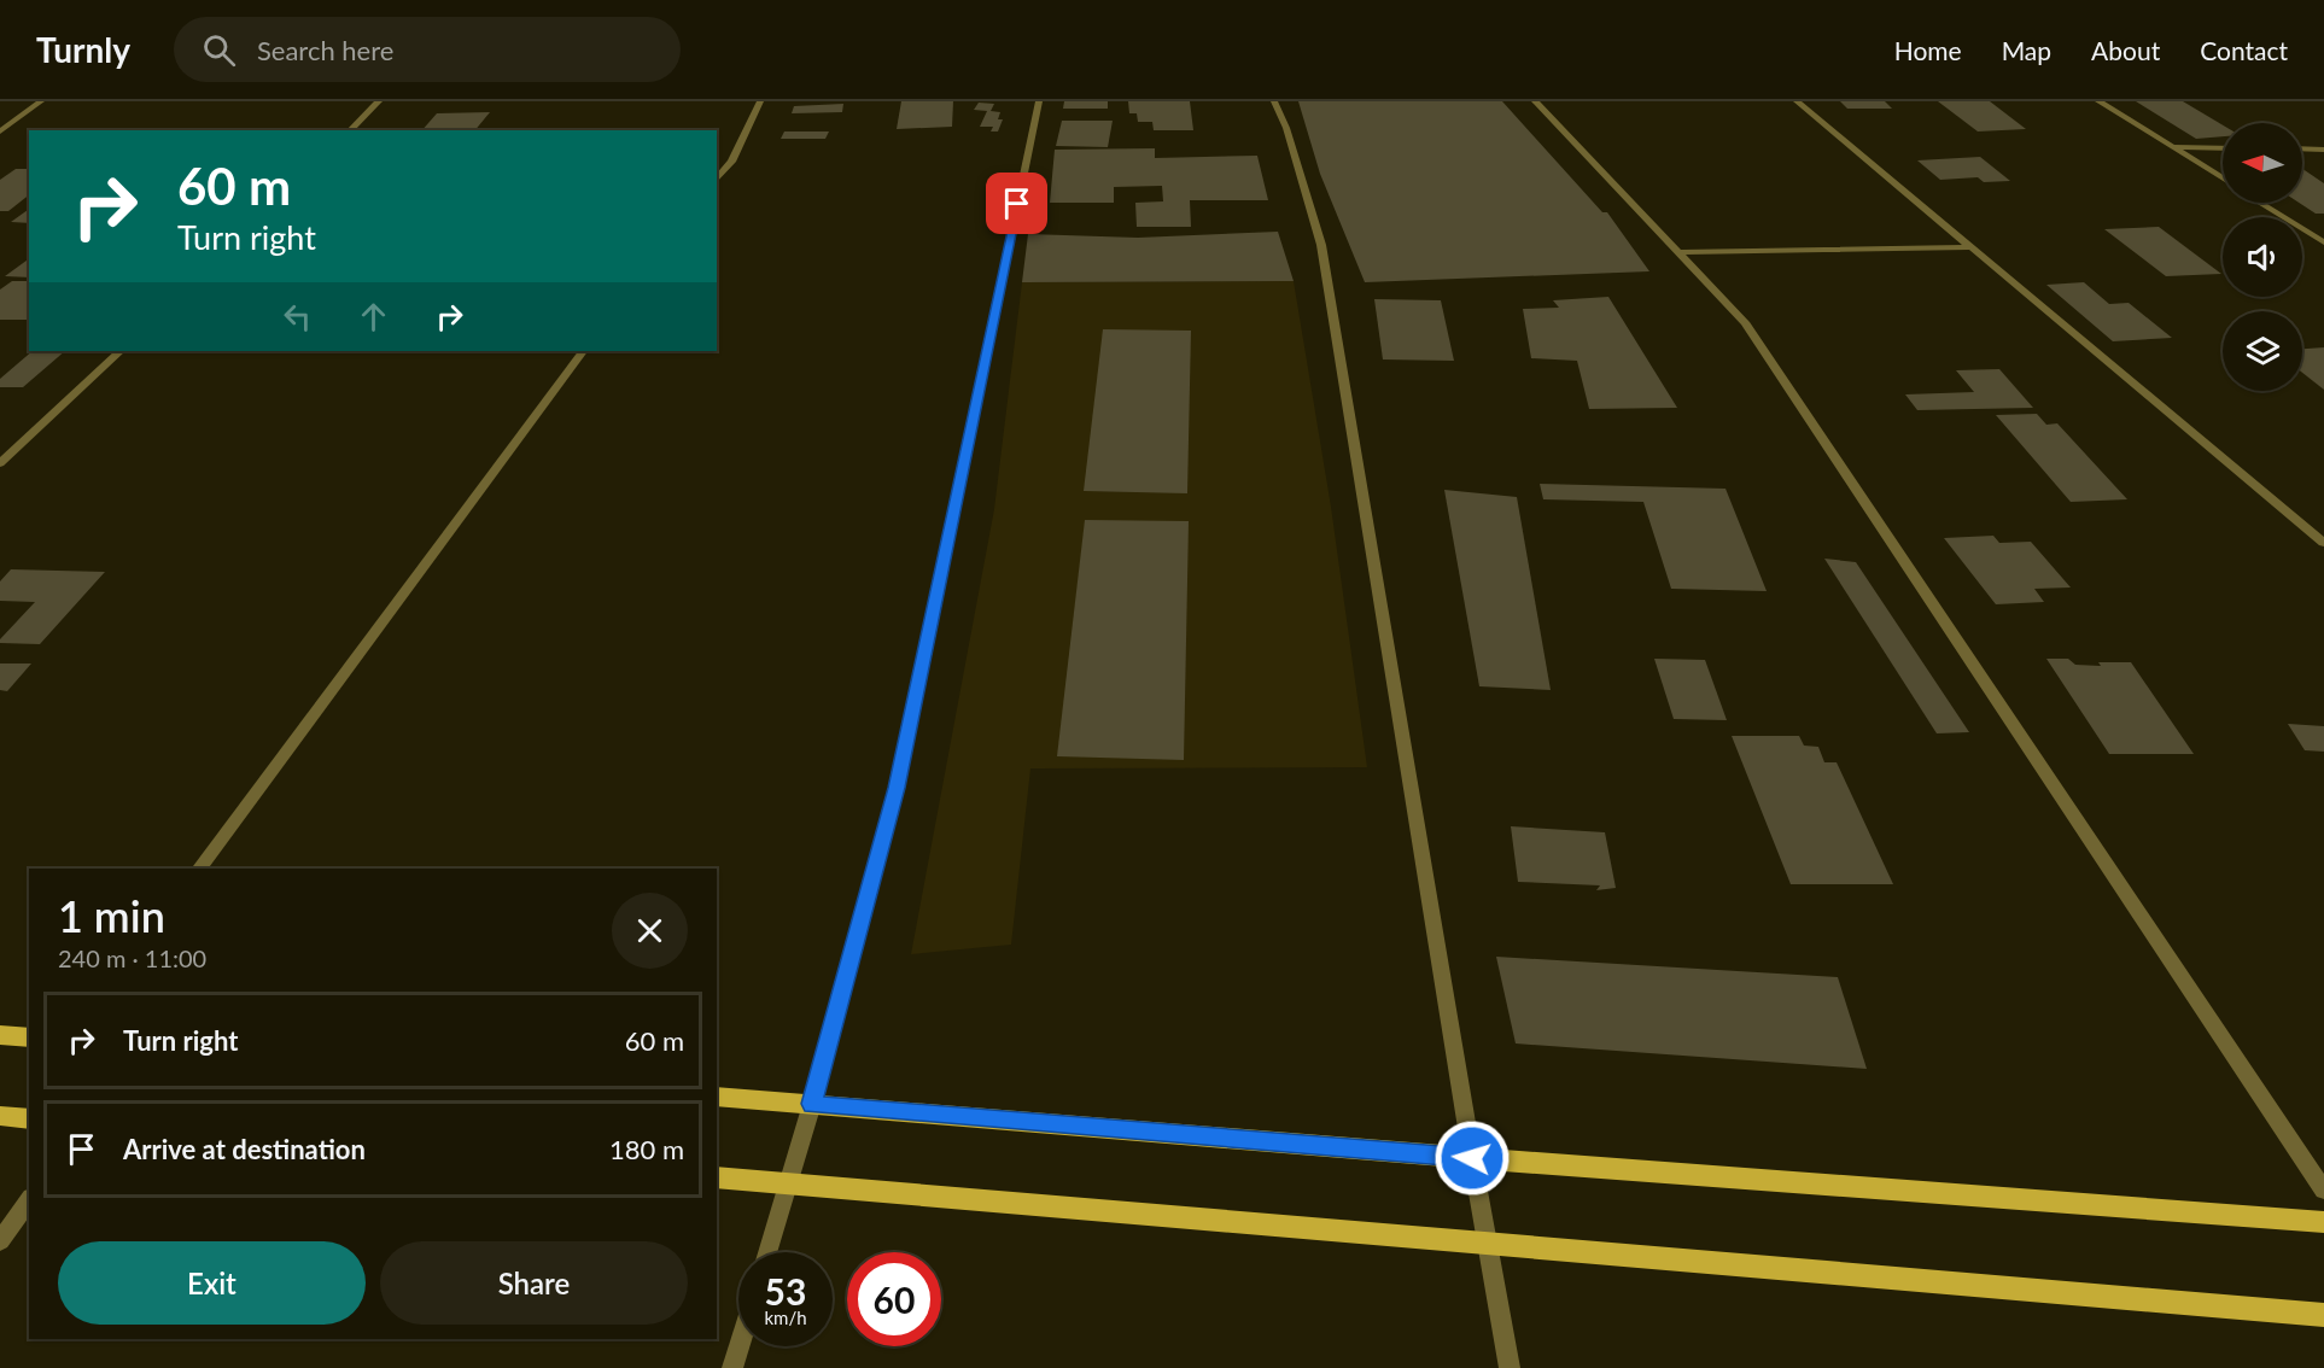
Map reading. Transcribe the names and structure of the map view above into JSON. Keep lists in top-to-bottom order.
{
  "north": "left",
  "page": {
    "header": "Turnly",
    "search": "Search here",
    "nav": [
      "Home",
      "Map",
      "About",
      "Contact"
    ],
    "turn": ["60 m", "Turn right"],
    "heading": ["1 min", "240 m · 11:00"],
    "list": [
      {
        "name": "Turn right",
        "value": "60 m"
      },
      {
        "name": "Arrive at destination",
        "value": "180 m"
      }
    ],
    "buttons": ["Exit", "Share"],
    "speed": "53 km/h",
    "limit": "60"
  }
}
